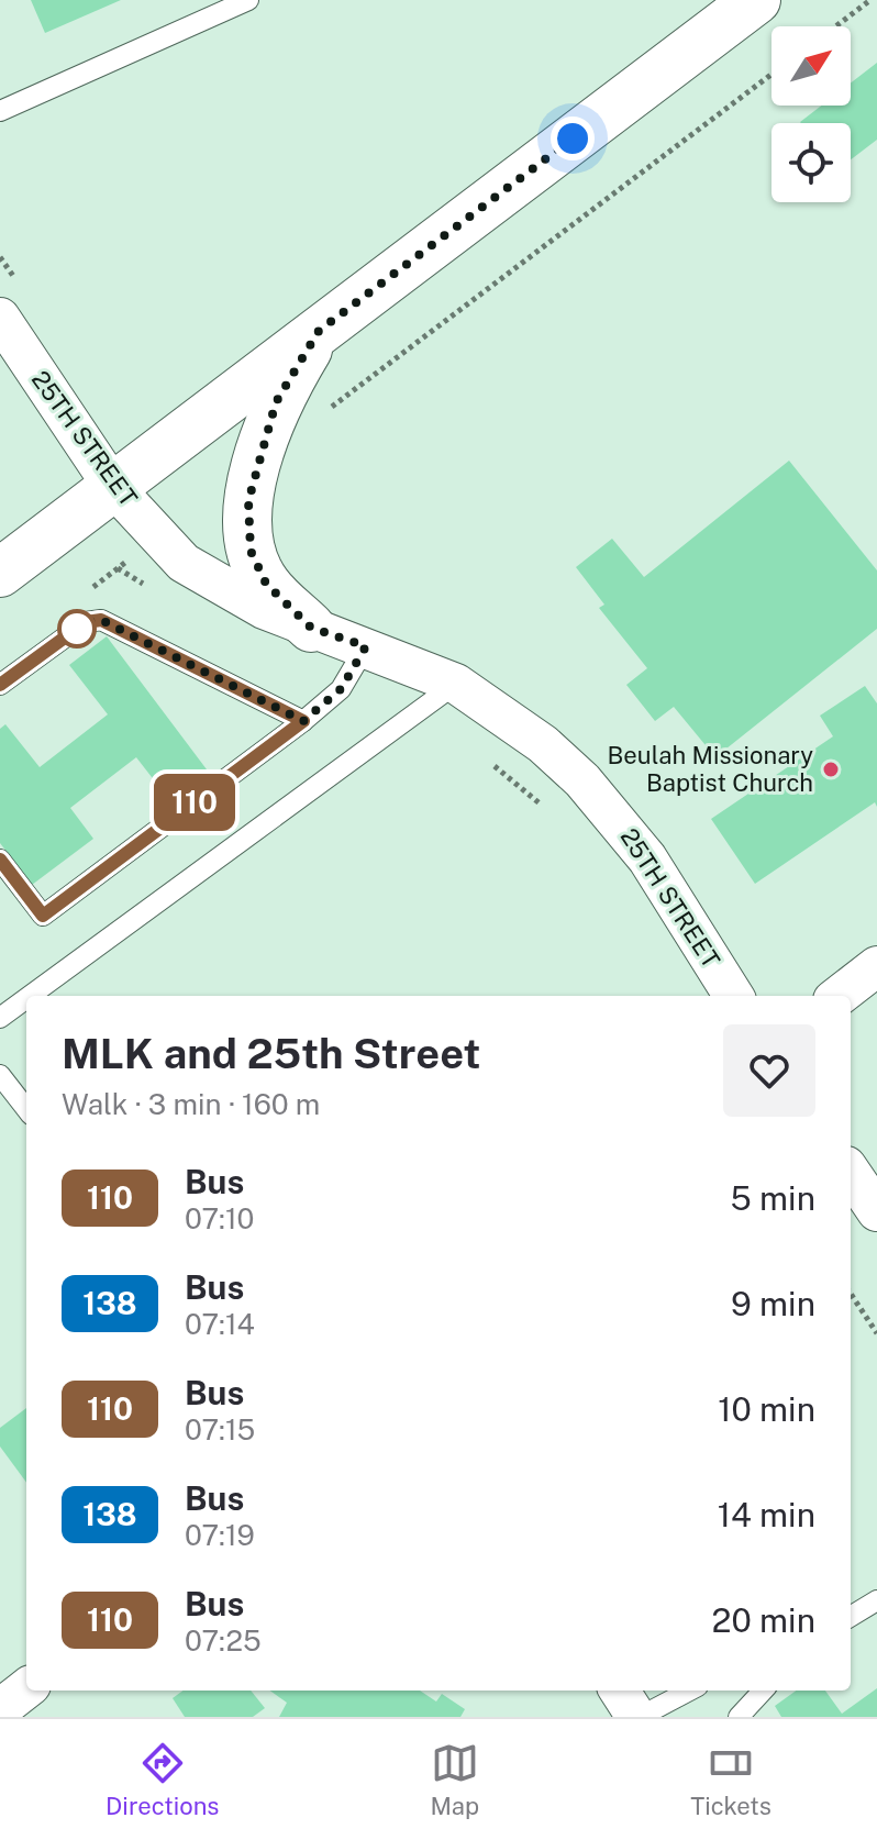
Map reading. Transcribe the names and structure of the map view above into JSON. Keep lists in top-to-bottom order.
{
  "streets": {
    "street": ["25TH STREET"]
  },
  "places": ["Beulah Missionary Baptist Church"],
  "lines": ["bus line 110"],
  "north": "top right",
  "page": {
    "on_map": "110",
    "heading": ["MLK and 25th Street", "Walk · 3 min · 160 m"],
    "list": [
      {
        "mark": "110",
        "name": "Bus",
        "note": "07:10",
        "value": "5 min"
      },
      {
        "mark": "138",
        "name": "Bus",
        "note": "07:14",
        "value": "9 min"
      },
      {
        "mark": "110",
        "name": "Bus",
        "note": "07:15",
        "value": "10 min"
      },
      {
        "mark": "138",
        "name": "Bus",
        "note": "07:19",
        "value": "14 min"
      },
      {
        "mark": "110",
        "name": "Bus",
        "note": "07:25",
        "value": "20 min"
      }
    ],
    "tabs": ["Directions", "Map", "Tickets"]
  }
}
